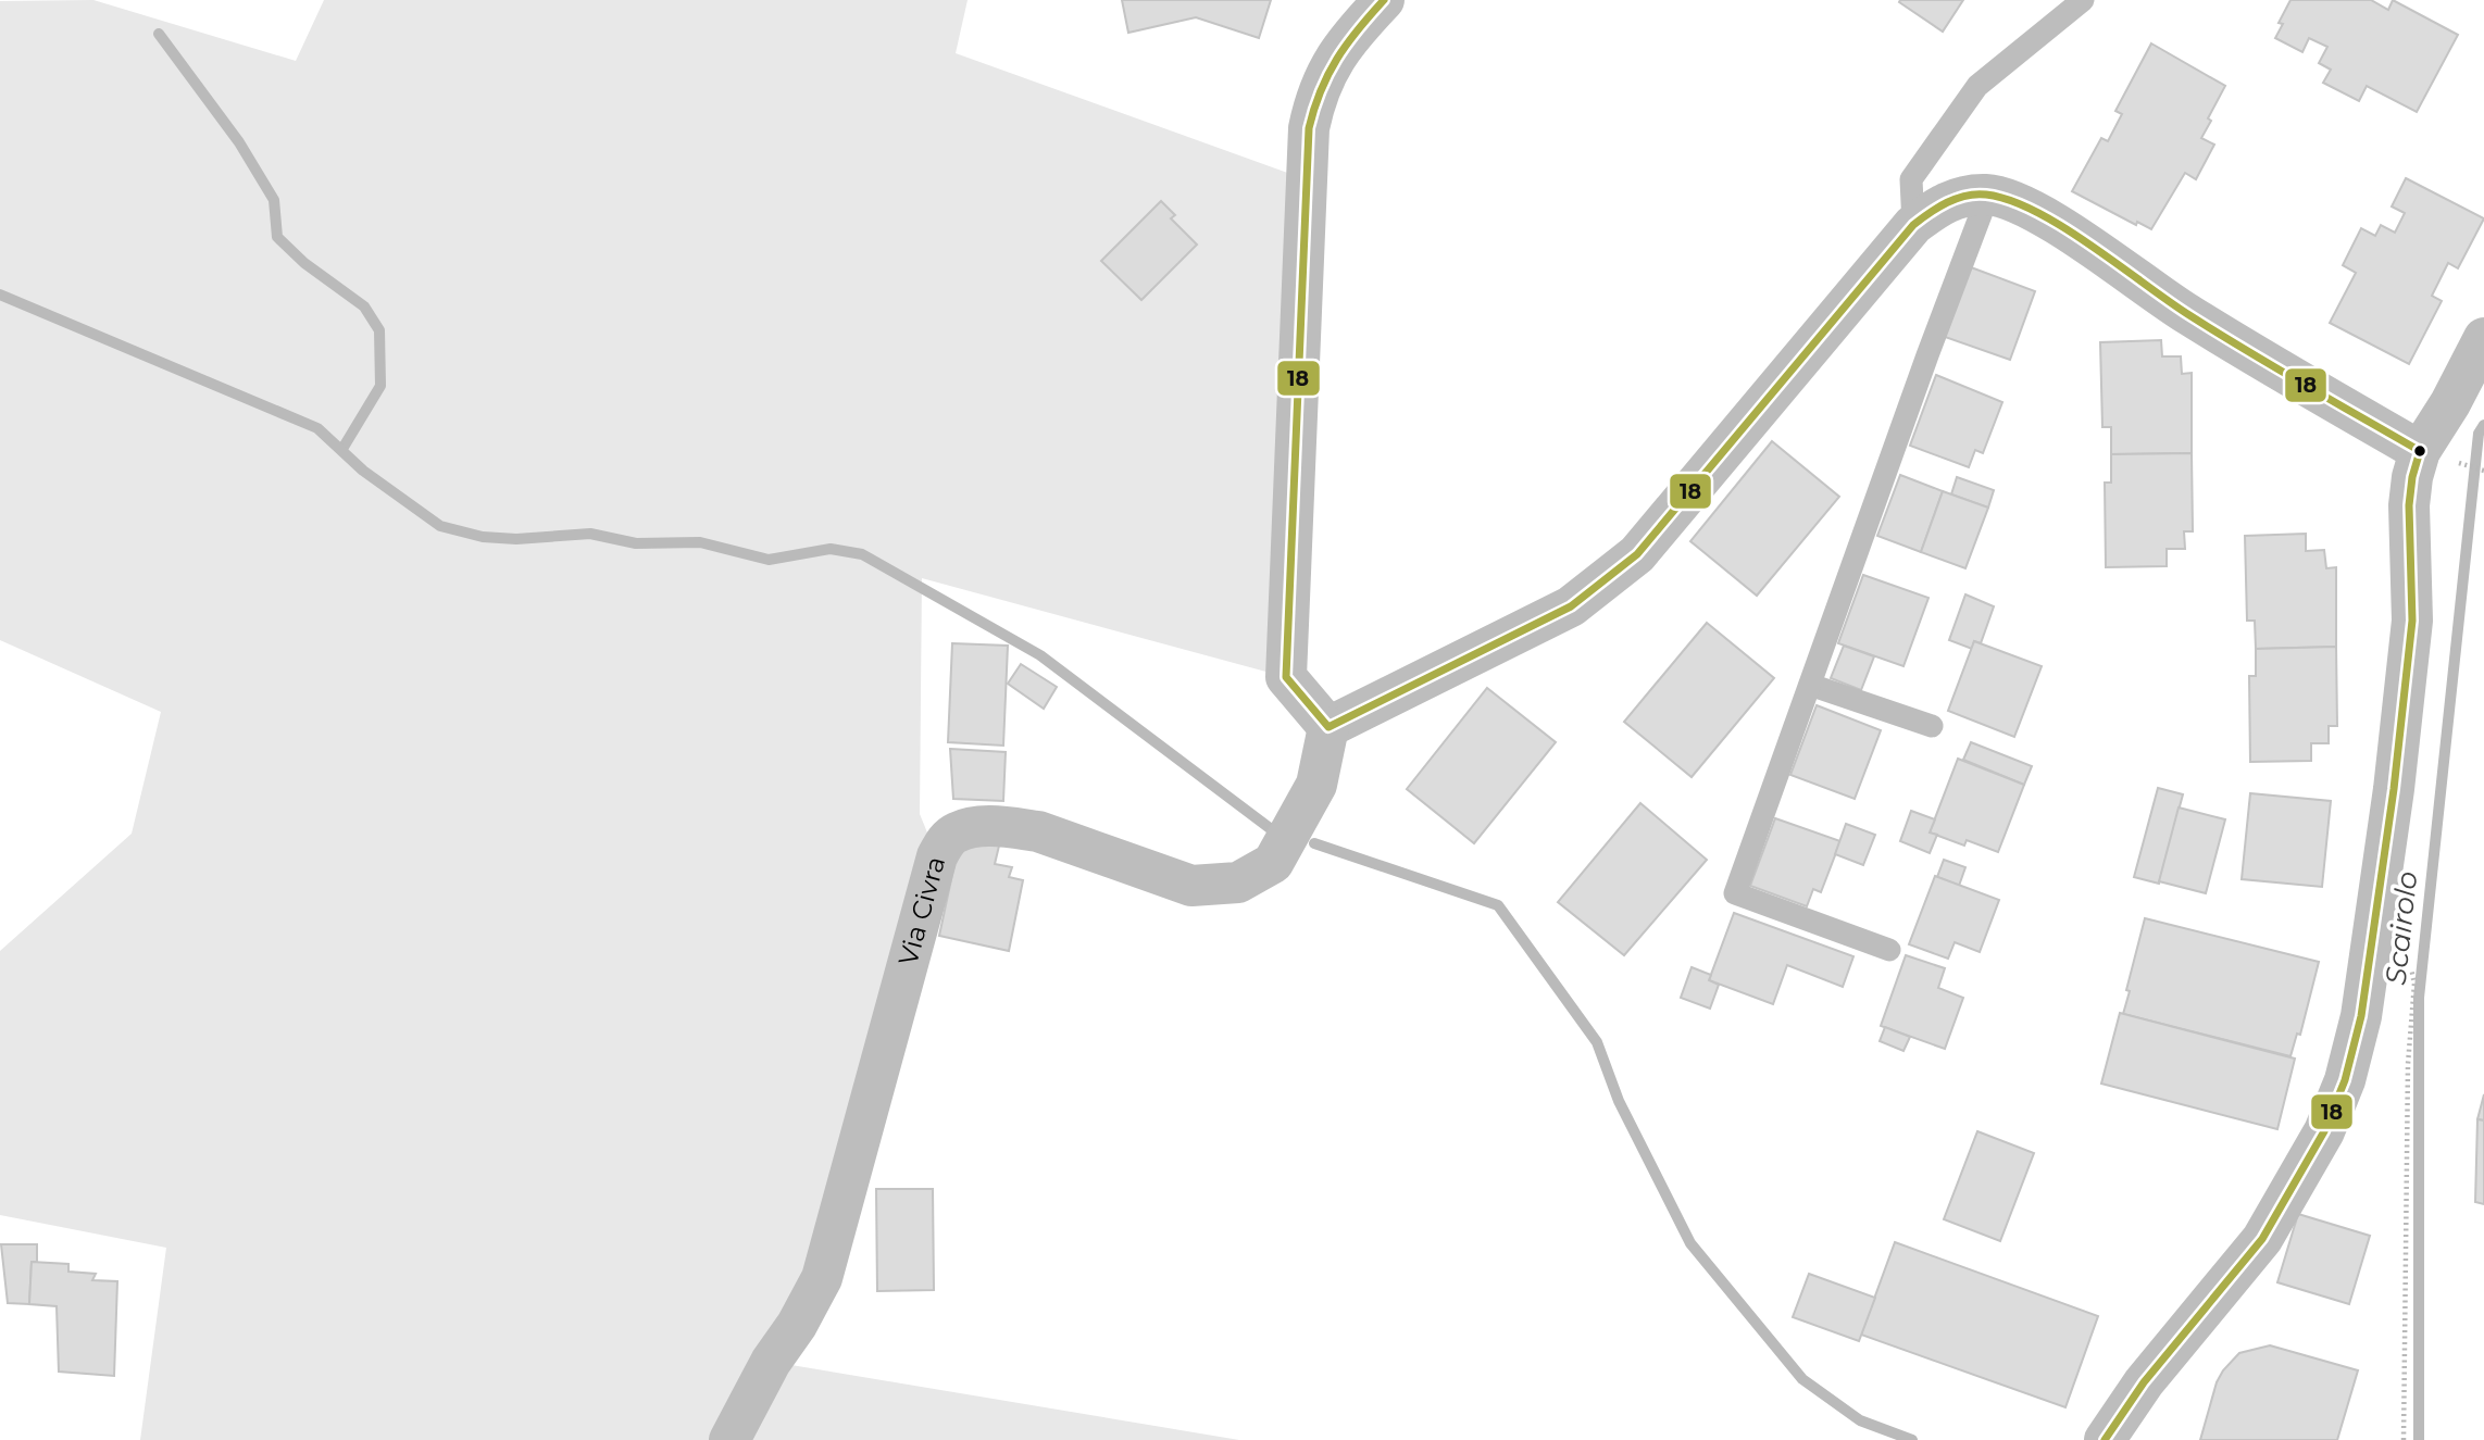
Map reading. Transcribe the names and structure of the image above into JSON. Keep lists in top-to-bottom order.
{
  "streets": {
    "street": ["Via Civra"]
  },
  "water": ["Scairolo"],
  "lines": ["transit line 18"]
}
